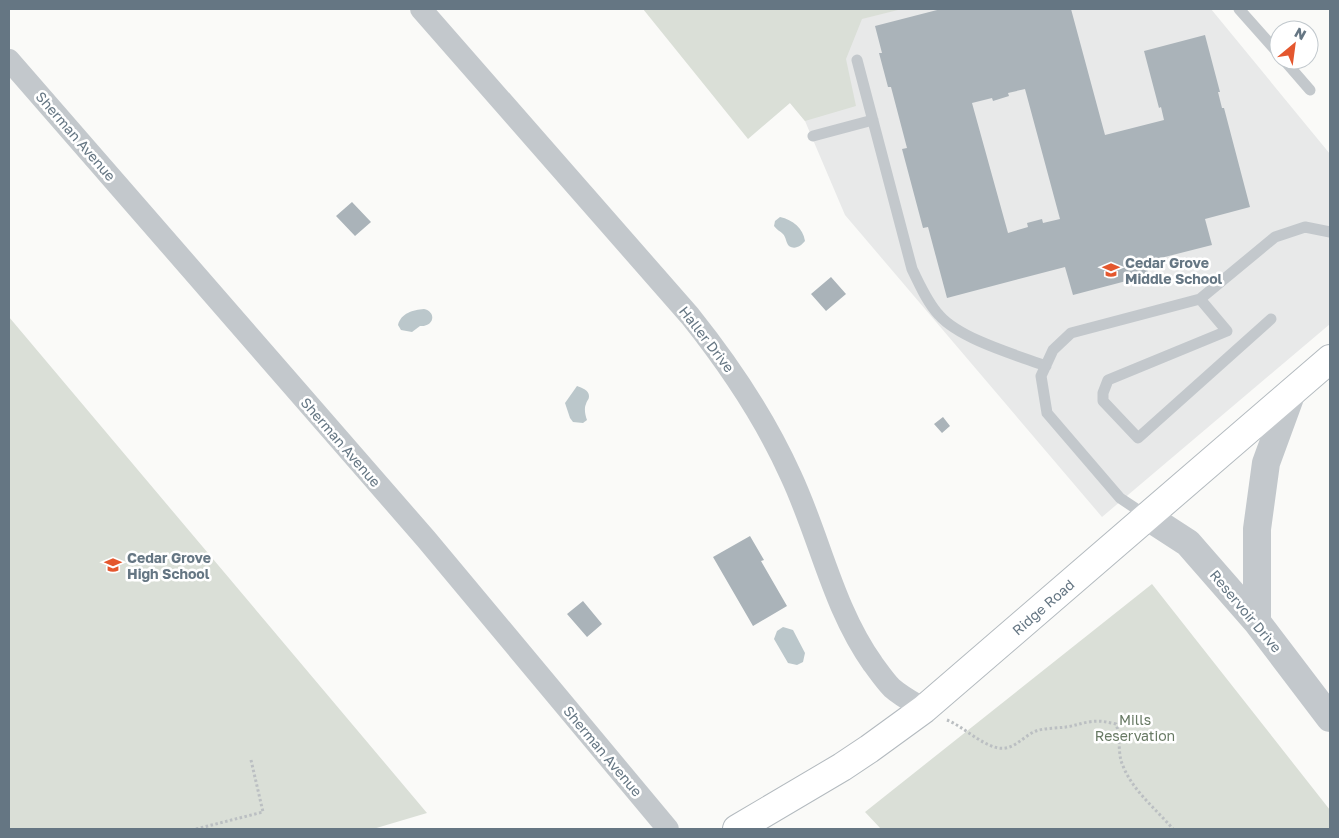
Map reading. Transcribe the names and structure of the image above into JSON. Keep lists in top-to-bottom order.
{
  "streets": {
    "main road": ["Ridge Road"],
    "street": ["Sherman Avenue", "Haller Drive", "Reservoir Drive"]
  },
  "crossings": [
    ["Haller Drive", "Ridge Road"],
    ["Ridge Road", "Reservoir Drive"]
  ],
  "parks": ["Mills Reservation"],
  "places": {
    "school or university": ["Cedar Grove Middle School", "Cedar Grove High School"]
  },
  "north": "top right"
}
